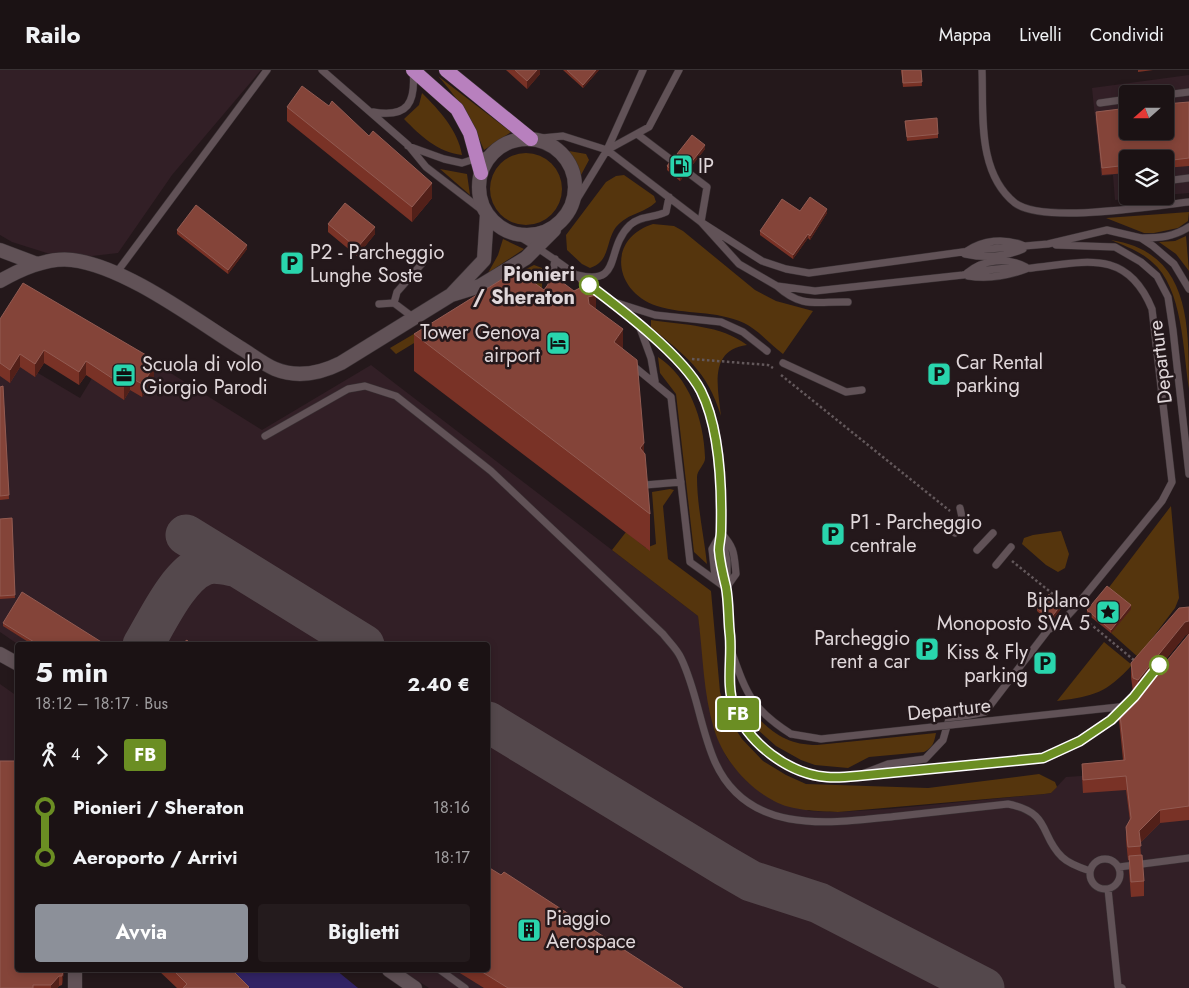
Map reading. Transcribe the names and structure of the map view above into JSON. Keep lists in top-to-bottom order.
{
  "streets": {
    "lane": ["Departure"]
  },
  "places": {
    "fuel station": ["IP"],
    "parking": [
      "P2 - Parcheggio Lunghe Soste",
      "Car Rental parking",
      "P1 - Parcheggio centrale",
      "Parcheggio rent a car",
      "Kiss & Fly parking"
    ],
    "other": ["Pionieri / Sheraton"],
    "hotel": ["Tower Genova airport"],
    "office": ["Scuola di volo Giorgio Parodi"],
    "place": ["Biplano Monoposto SVA 5"],
    "building": ["Piaggio Aerospace"]
  },
  "lines": ["bus line FB"],
  "north": "left",
  "page": {
    "header": "Railo",
    "nav": ["Mappa", "Livelli", "Condividi"],
    "on_map": "FB",
    "heading": ["5 min", "18:12 – 18:17 · Bus", "2.40 €"],
    "legs": ["4", "FB"],
    "list": [
      {
        "name": "Pionieri / Sheraton",
        "value": "18:16"
      },
      {
        "name": "Aeroporto / Arrivi",
        "value": "18:17"
      }
    ],
    "buttons": ["Avvia", "Biglietti"]
  }
}
